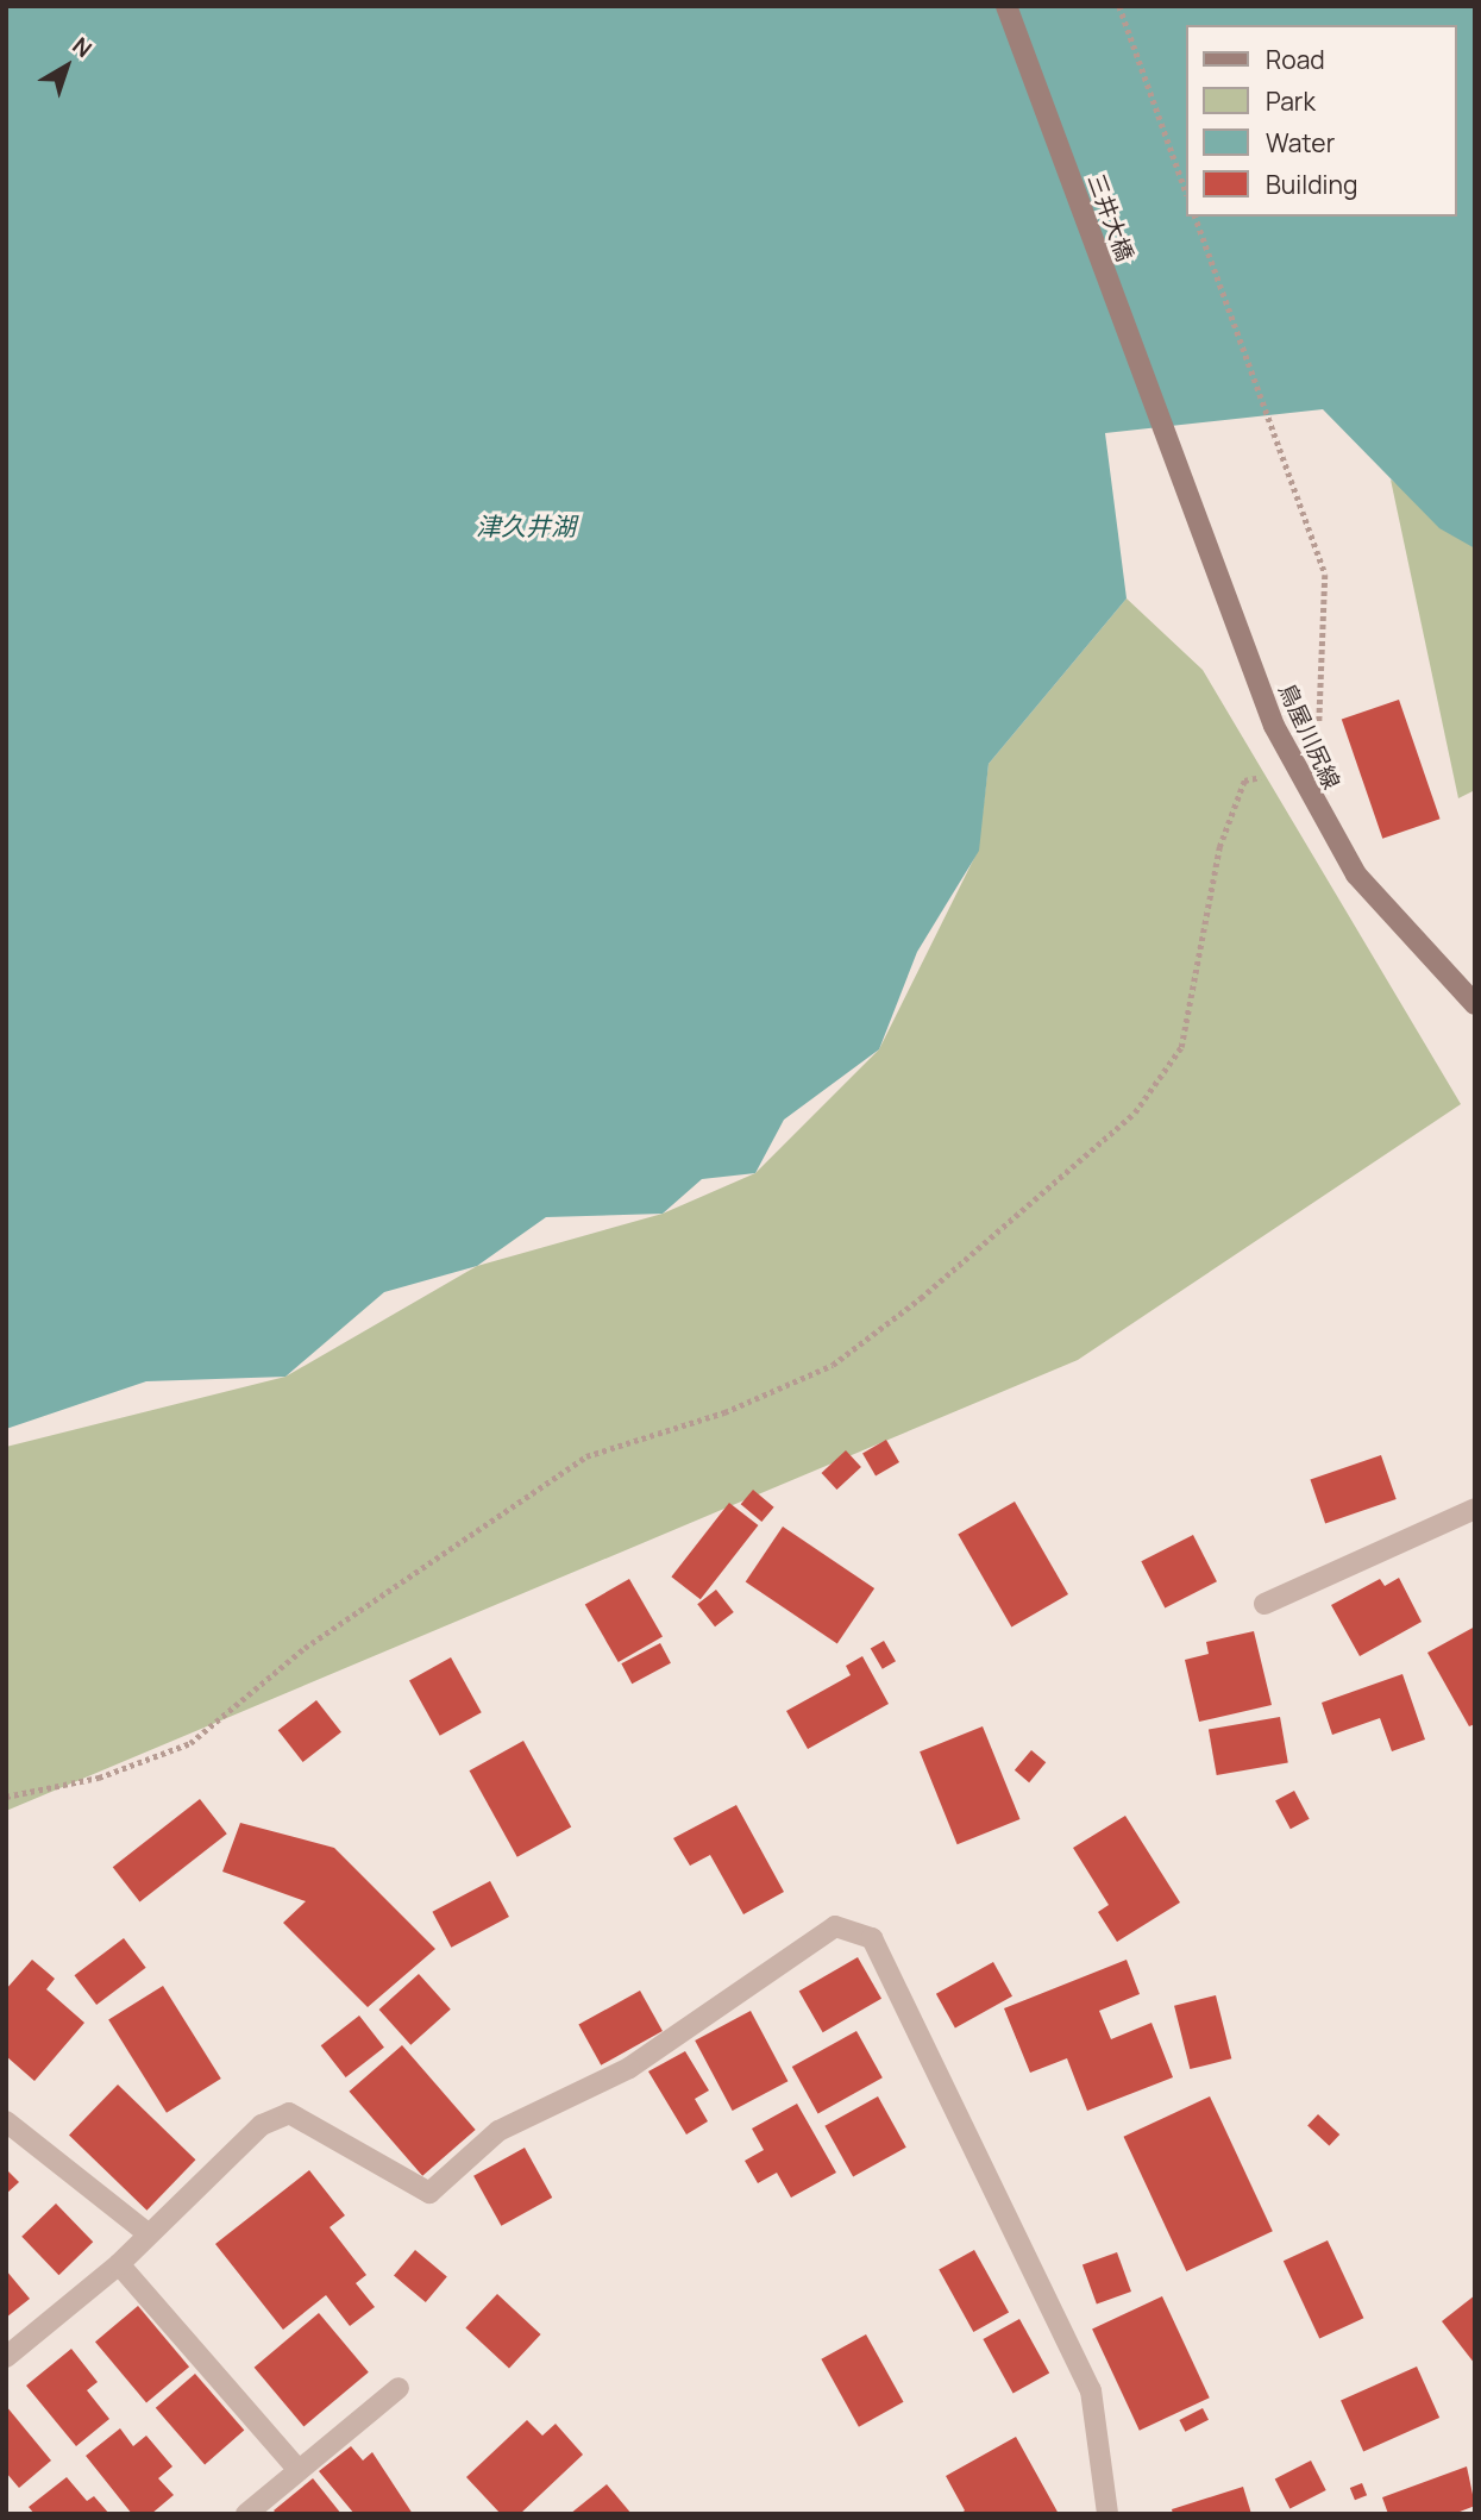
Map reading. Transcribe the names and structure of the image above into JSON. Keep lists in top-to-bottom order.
{
  "streets": {
    "main road": ["三井大橋", "鳥屋川尻線"]
  },
  "crossings": [
    ["三井大橋", "鳥屋川尻線"]
  ],
  "water": ["津久井湖"],
  "legend": [
    "Road",
    "Park",
    "Water",
    "Building"
  ],
  "north": "top right"
}
